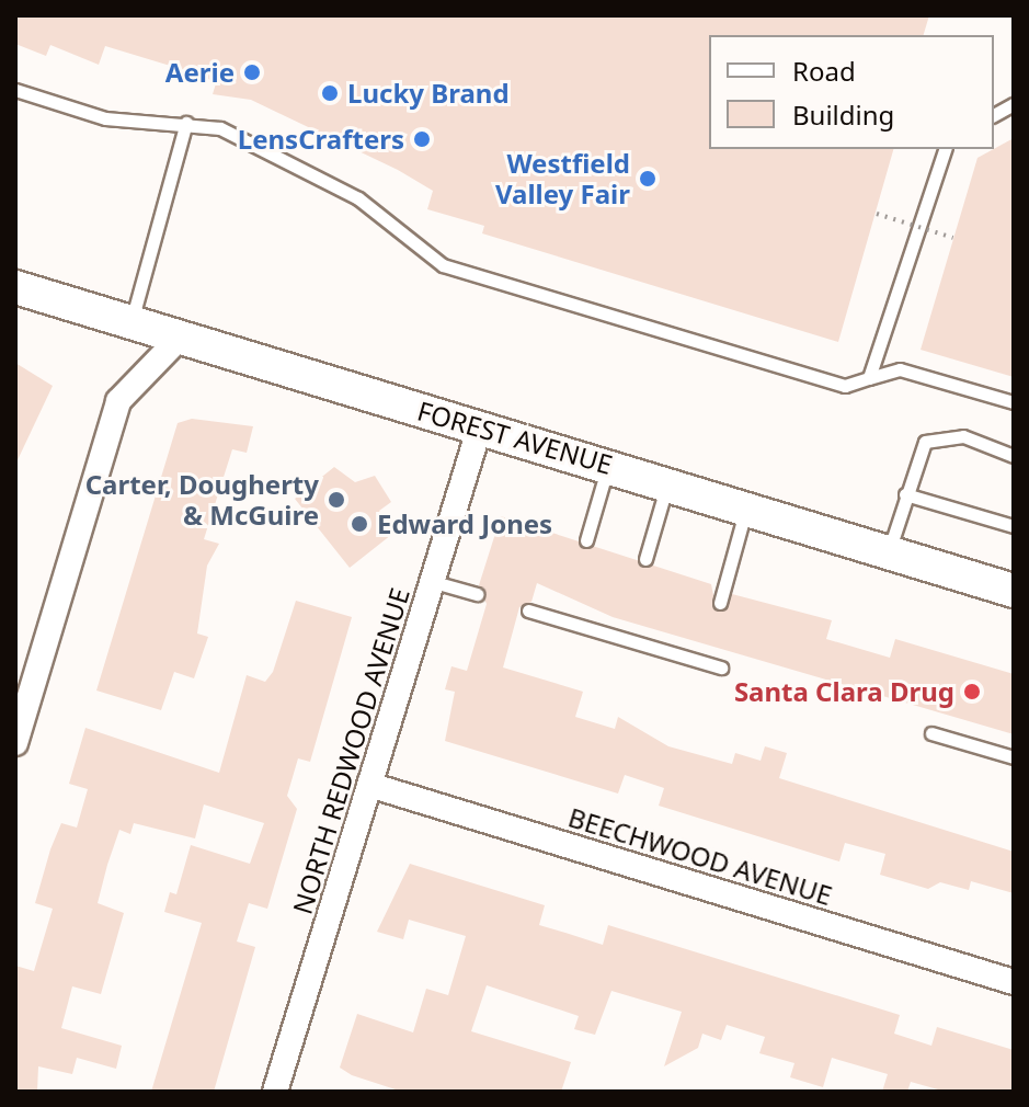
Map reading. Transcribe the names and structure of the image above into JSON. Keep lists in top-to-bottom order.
{
  "streets": {
    "main road": ["FOREST AVENUE"],
    "street": ["NORTH REDWOOD AVENUE", "BEECHWOOD AVENUE"]
  },
  "crossings": [
    ["FOREST AVENUE", "NORTH REDWOOD AVENUE"],
    ["NORTH REDWOOD AVENUE", "BEECHWOOD AVENUE"]
  ],
  "places": [
    "Aerie",
    "Lucky Brand",
    "LensCrafters",
    "Westfield Valley Fair",
    "Carter, Dougherty & McGuire",
    "Edward Jones",
    "Santa Clara Drug"
  ],
  "legend": ["Road", "Building"]
}
